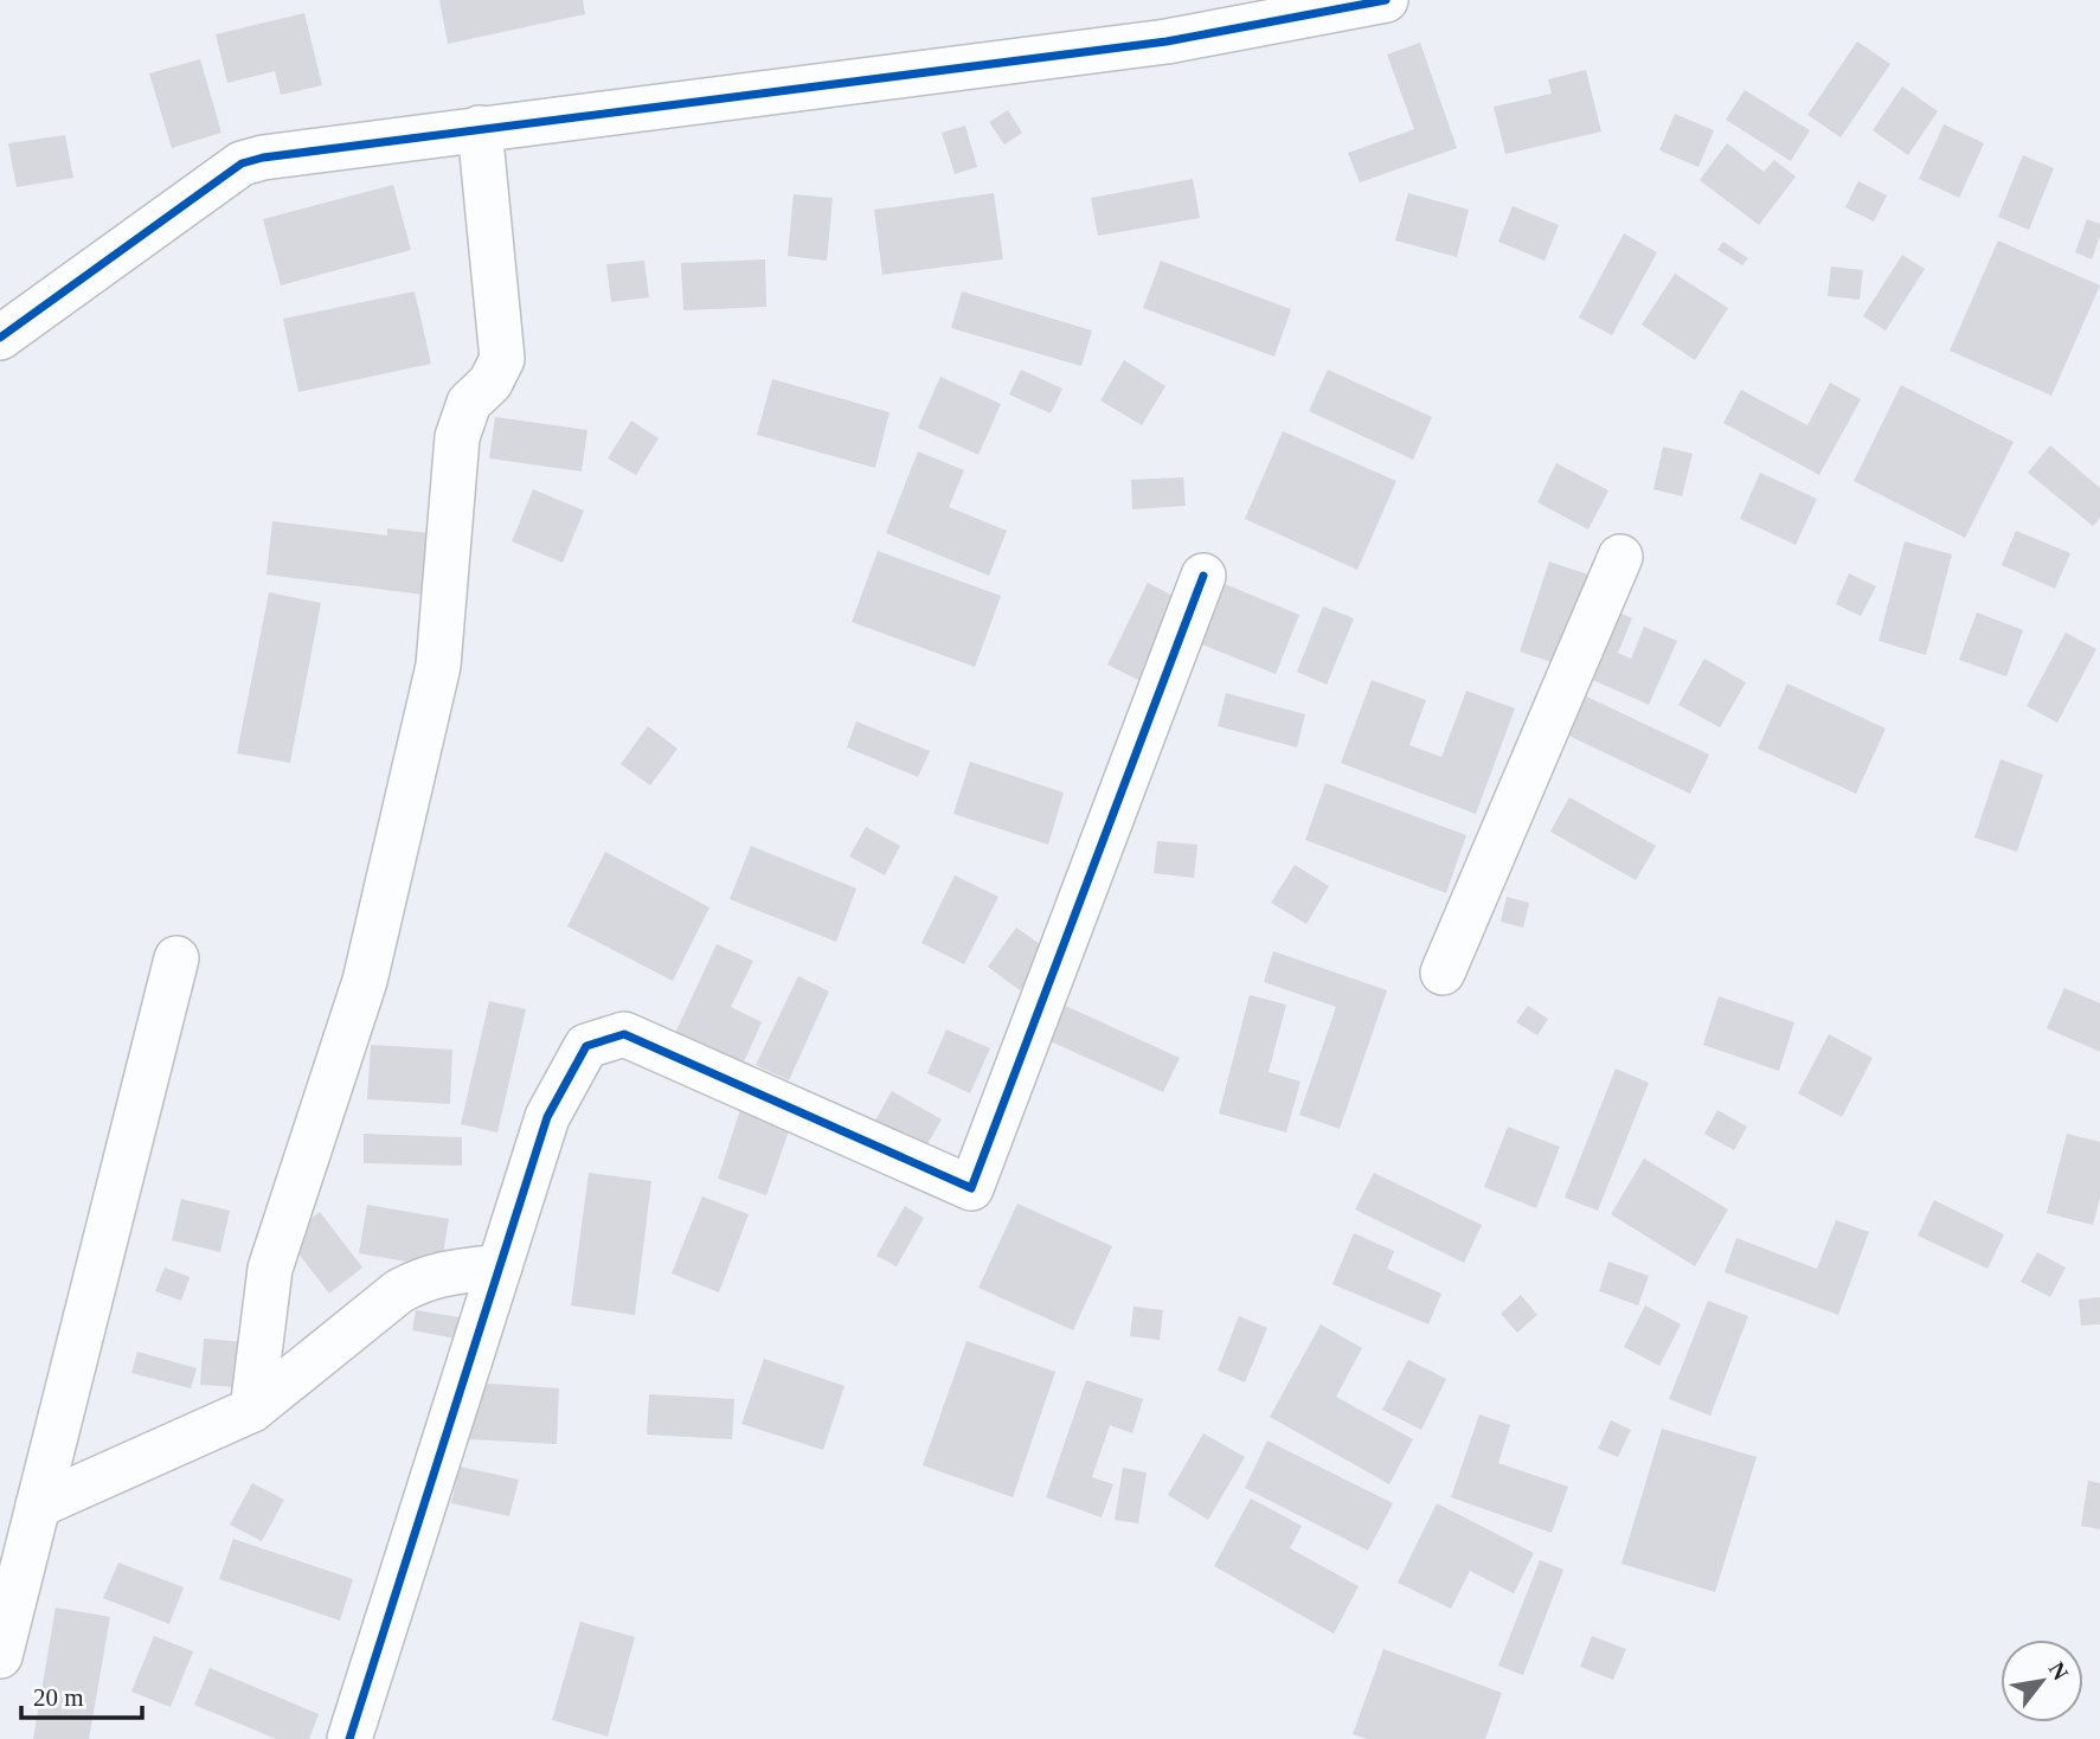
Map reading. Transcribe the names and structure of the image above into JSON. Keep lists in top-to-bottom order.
{
  "scale_bar": "20 m",
  "north": "top right"
}
